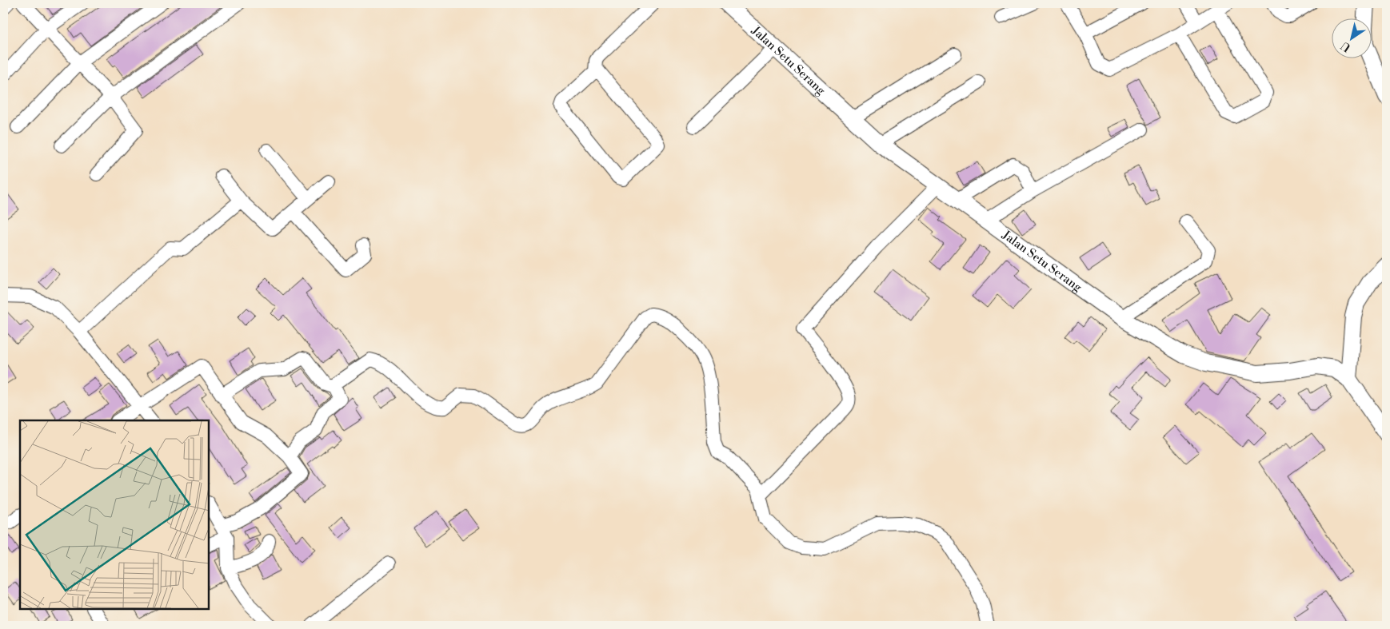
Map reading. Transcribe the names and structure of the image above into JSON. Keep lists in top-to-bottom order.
{
  "streets": {
    "street": ["Jalan Setu Serang"]
  },
  "north": "bottom left"
}
